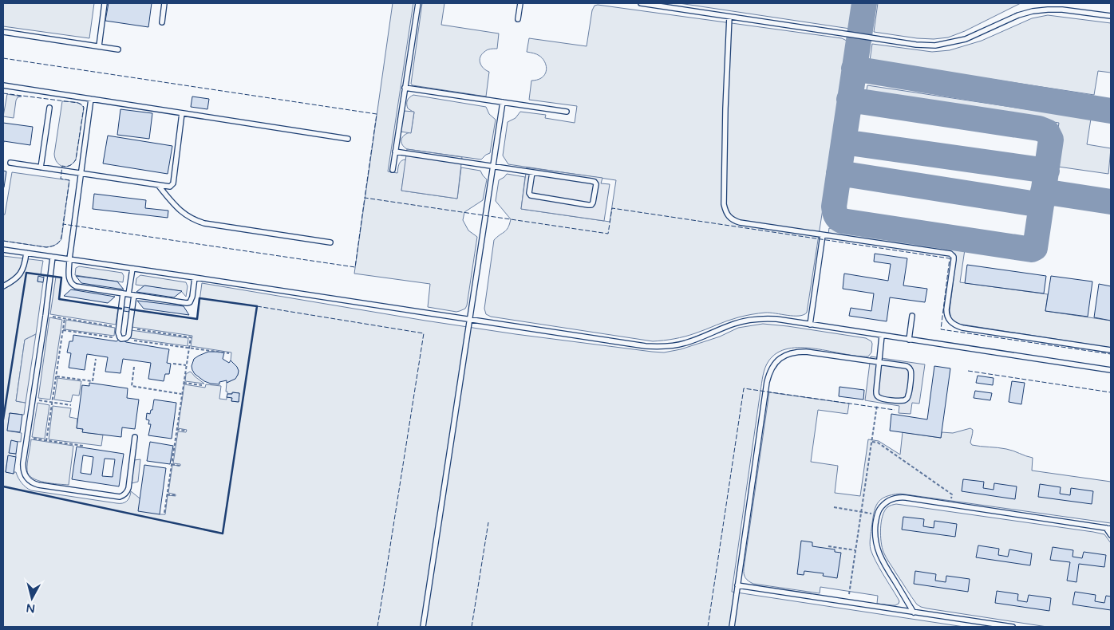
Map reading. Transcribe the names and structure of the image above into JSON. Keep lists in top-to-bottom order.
{
  "north": "bottom"
}
